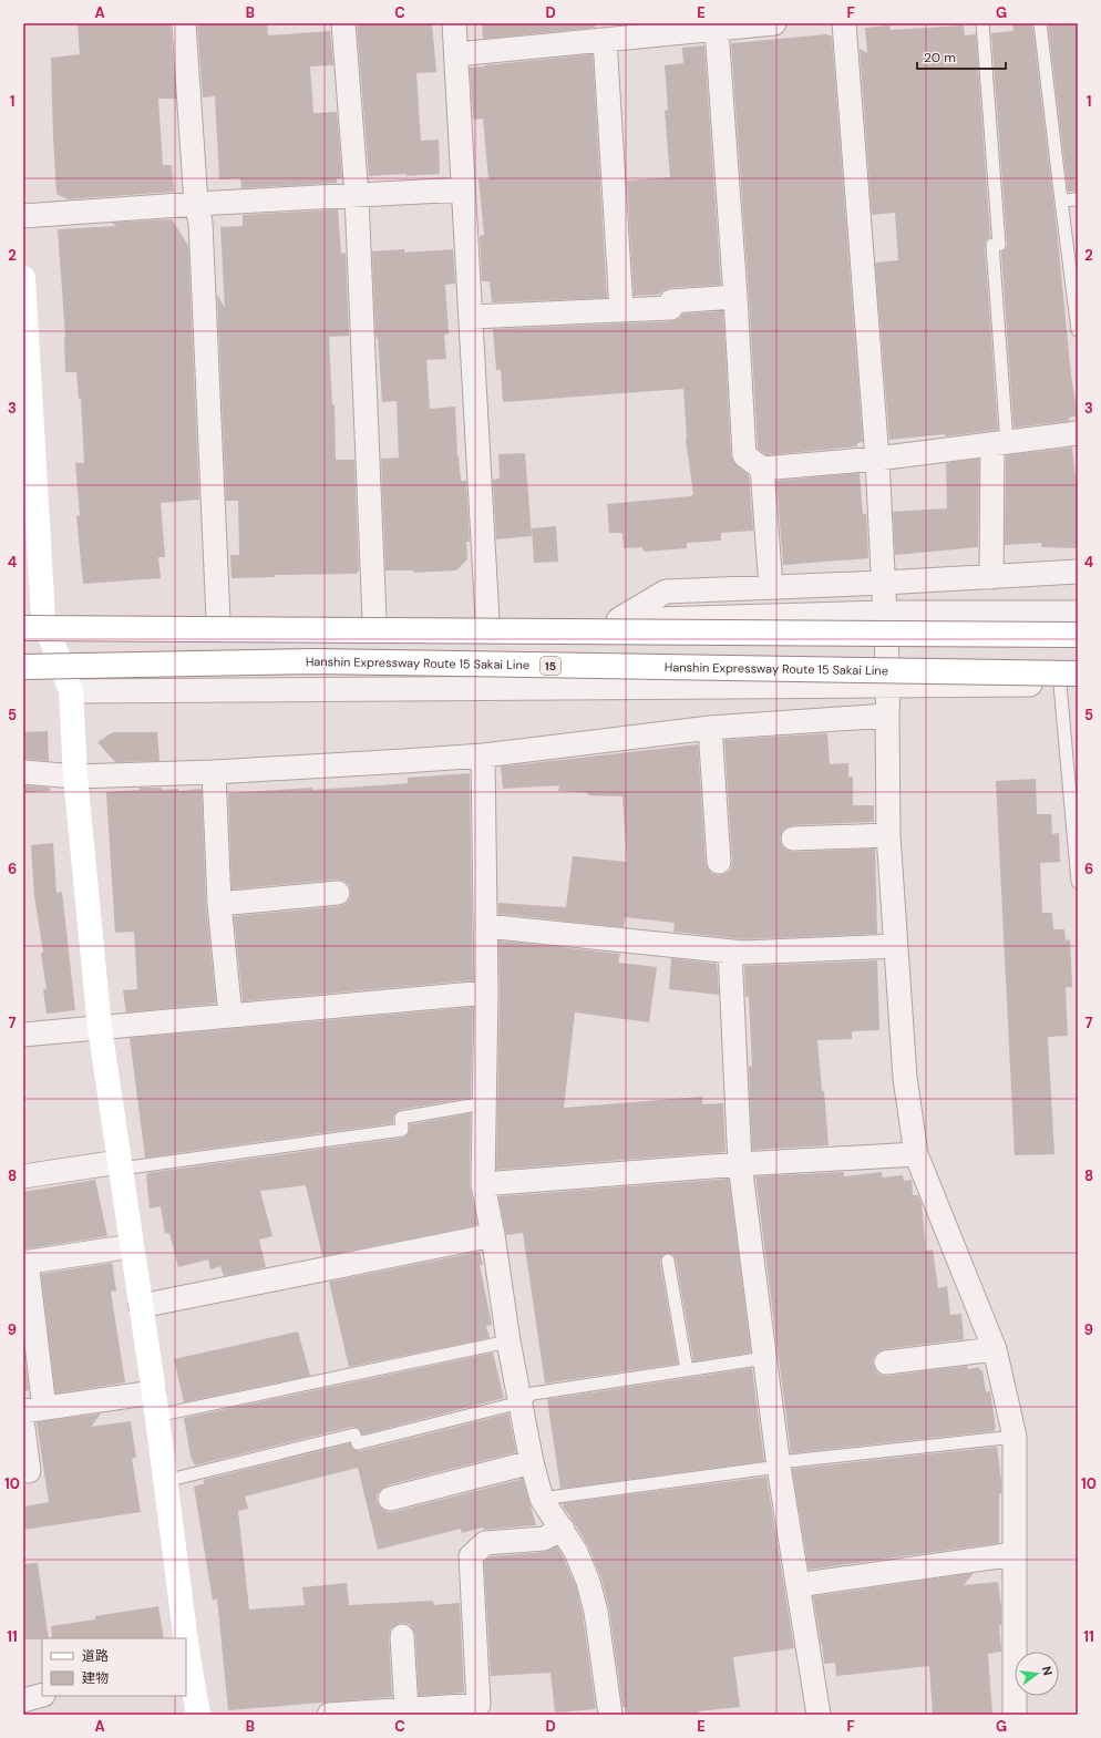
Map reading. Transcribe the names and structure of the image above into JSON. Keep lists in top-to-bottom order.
{
  "streets": {
    "main road": ["Hanshin Expressway Route 15 Sakai Line", "15"]
  },
  "legend": ["道路", "建物"],
  "scale_bar": "20 m",
  "north": "right",
  "grid": {
    "columns": [
      "A",
      "B",
      "C",
      "D",
      "E",
      "F",
      "G"
    ],
    "rows": [
      "1",
      "2",
      "3",
      "4",
      "5",
      "6",
      "7",
      "8",
      "9",
      "10",
      "11"
    ]
  }
}
